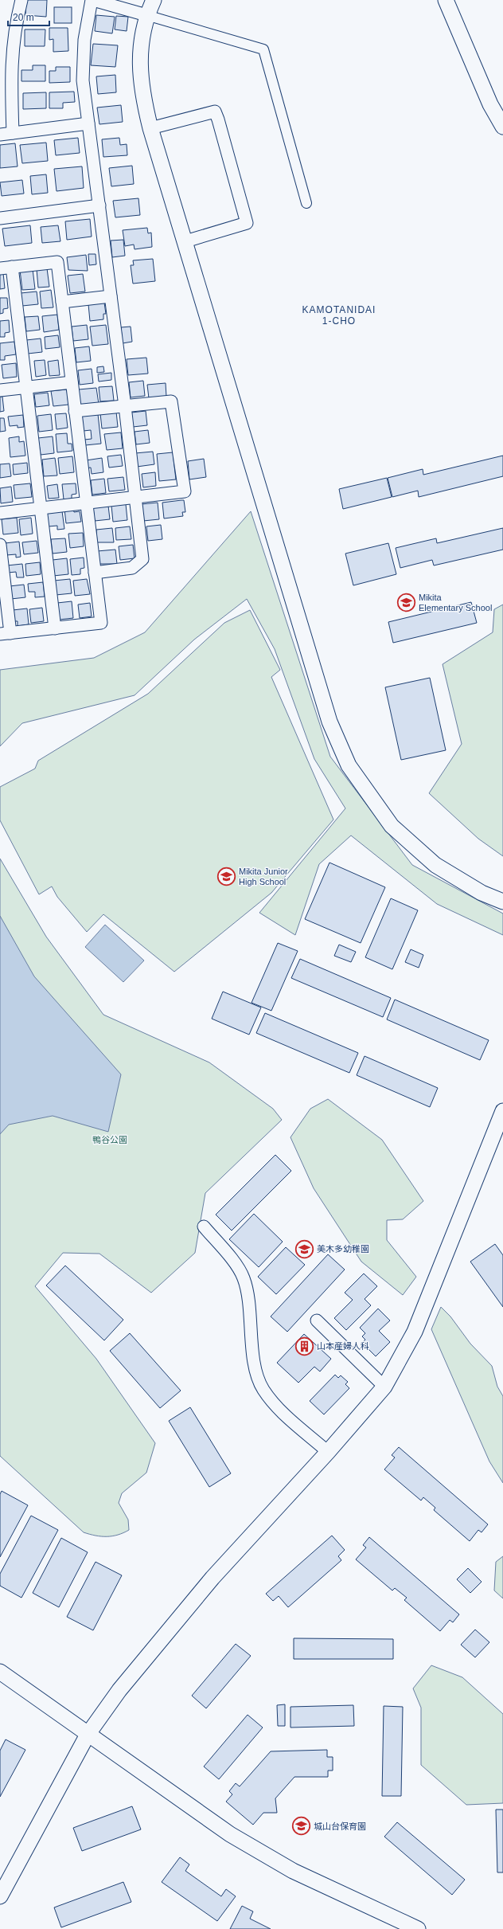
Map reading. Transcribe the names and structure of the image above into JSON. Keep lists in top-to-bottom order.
{
  "districts": ["KAMOTANIDAI 1-CHO"],
  "parks": ["鴨谷公園"],
  "places": {
    "school or university": [
      "Mikita Elementary School",
      "Mikita Junior High School",
      "美木多幼稚園",
      "城山台保育園"
    ],
    "building": ["山本産婦人科"]
  },
  "scale_bar": "20 m"
}
